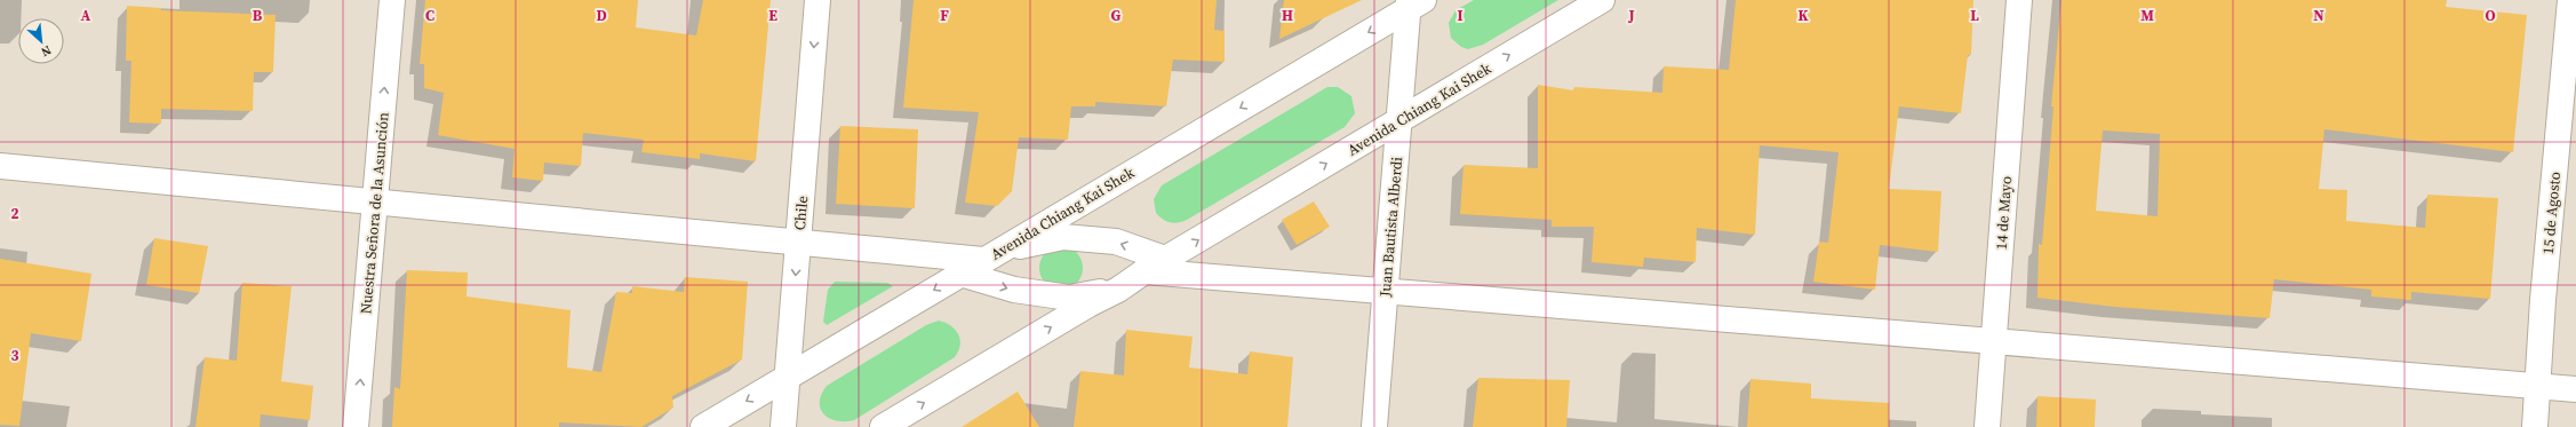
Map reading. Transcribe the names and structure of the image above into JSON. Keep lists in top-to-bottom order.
{
  "streets": {
    "street": [
      "Avenida Chiang Kai Shek",
      "Nuestra Señora de la Asunción",
      "Chile",
      "14 de Mayo",
      "15 de Agosto",
      "Juan Bautista Alberdi"
    ]
  },
  "crossings": [
    ["Avenida Chiang Kai Shek", "Chile"],
    ["Avenida Chiang Kai Shek", "Juan Bautista Alberdi"]
  ],
  "one_way": ["Nuestra Señora de la Asunción", "Chile"],
  "north": "bottom right",
  "grid": {
    "columns": [
      "A",
      "B",
      "C",
      "D",
      "E",
      "F",
      "G",
      "H",
      "I",
      "J",
      "K",
      "L",
      "M",
      "N",
      "O"
    ],
    "rows": ["2", "3"]
  }
}
